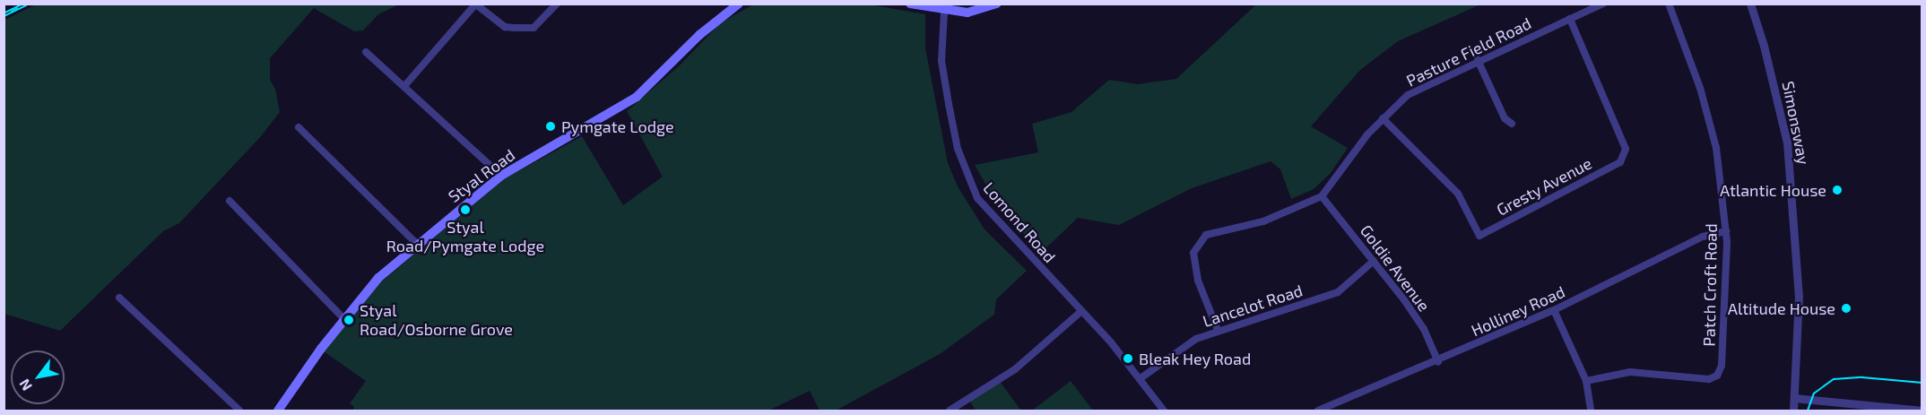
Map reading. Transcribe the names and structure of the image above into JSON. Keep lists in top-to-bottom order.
{
  "streets": {
    "main road": ["Styal Road"],
    "street": [
      "Pasture Field Road",
      "Simonsway",
      "Gresty Avenue",
      "Lomond Road",
      "Goldie Avenue",
      "Patch Croft Road",
      "Lancelot Road",
      "Holliney Road"
    ]
  },
  "crossings": [
    ["Pasture Field Road", "Gresty Avenue"],
    ["Pasture Field Road", "Goldie Avenue"],
    ["Pasture Field Road", "Lancelot Road"],
    ["Lomond Road", "Lancelot Road"],
    ["Goldie Avenue", "Lancelot Road"],
    ["Goldie Avenue", "Holliney Road"],
    ["Patch Croft Road", "Holliney Road"]
  ],
  "places": [
    "Pymgate Lodge",
    "Atlantic House",
    "Styal Road/Pymgate Lodge",
    "Altitude House",
    "Styal Road/Osborne Grove",
    "Bleak Hey Road"
  ],
  "north": "bottom left"
}
